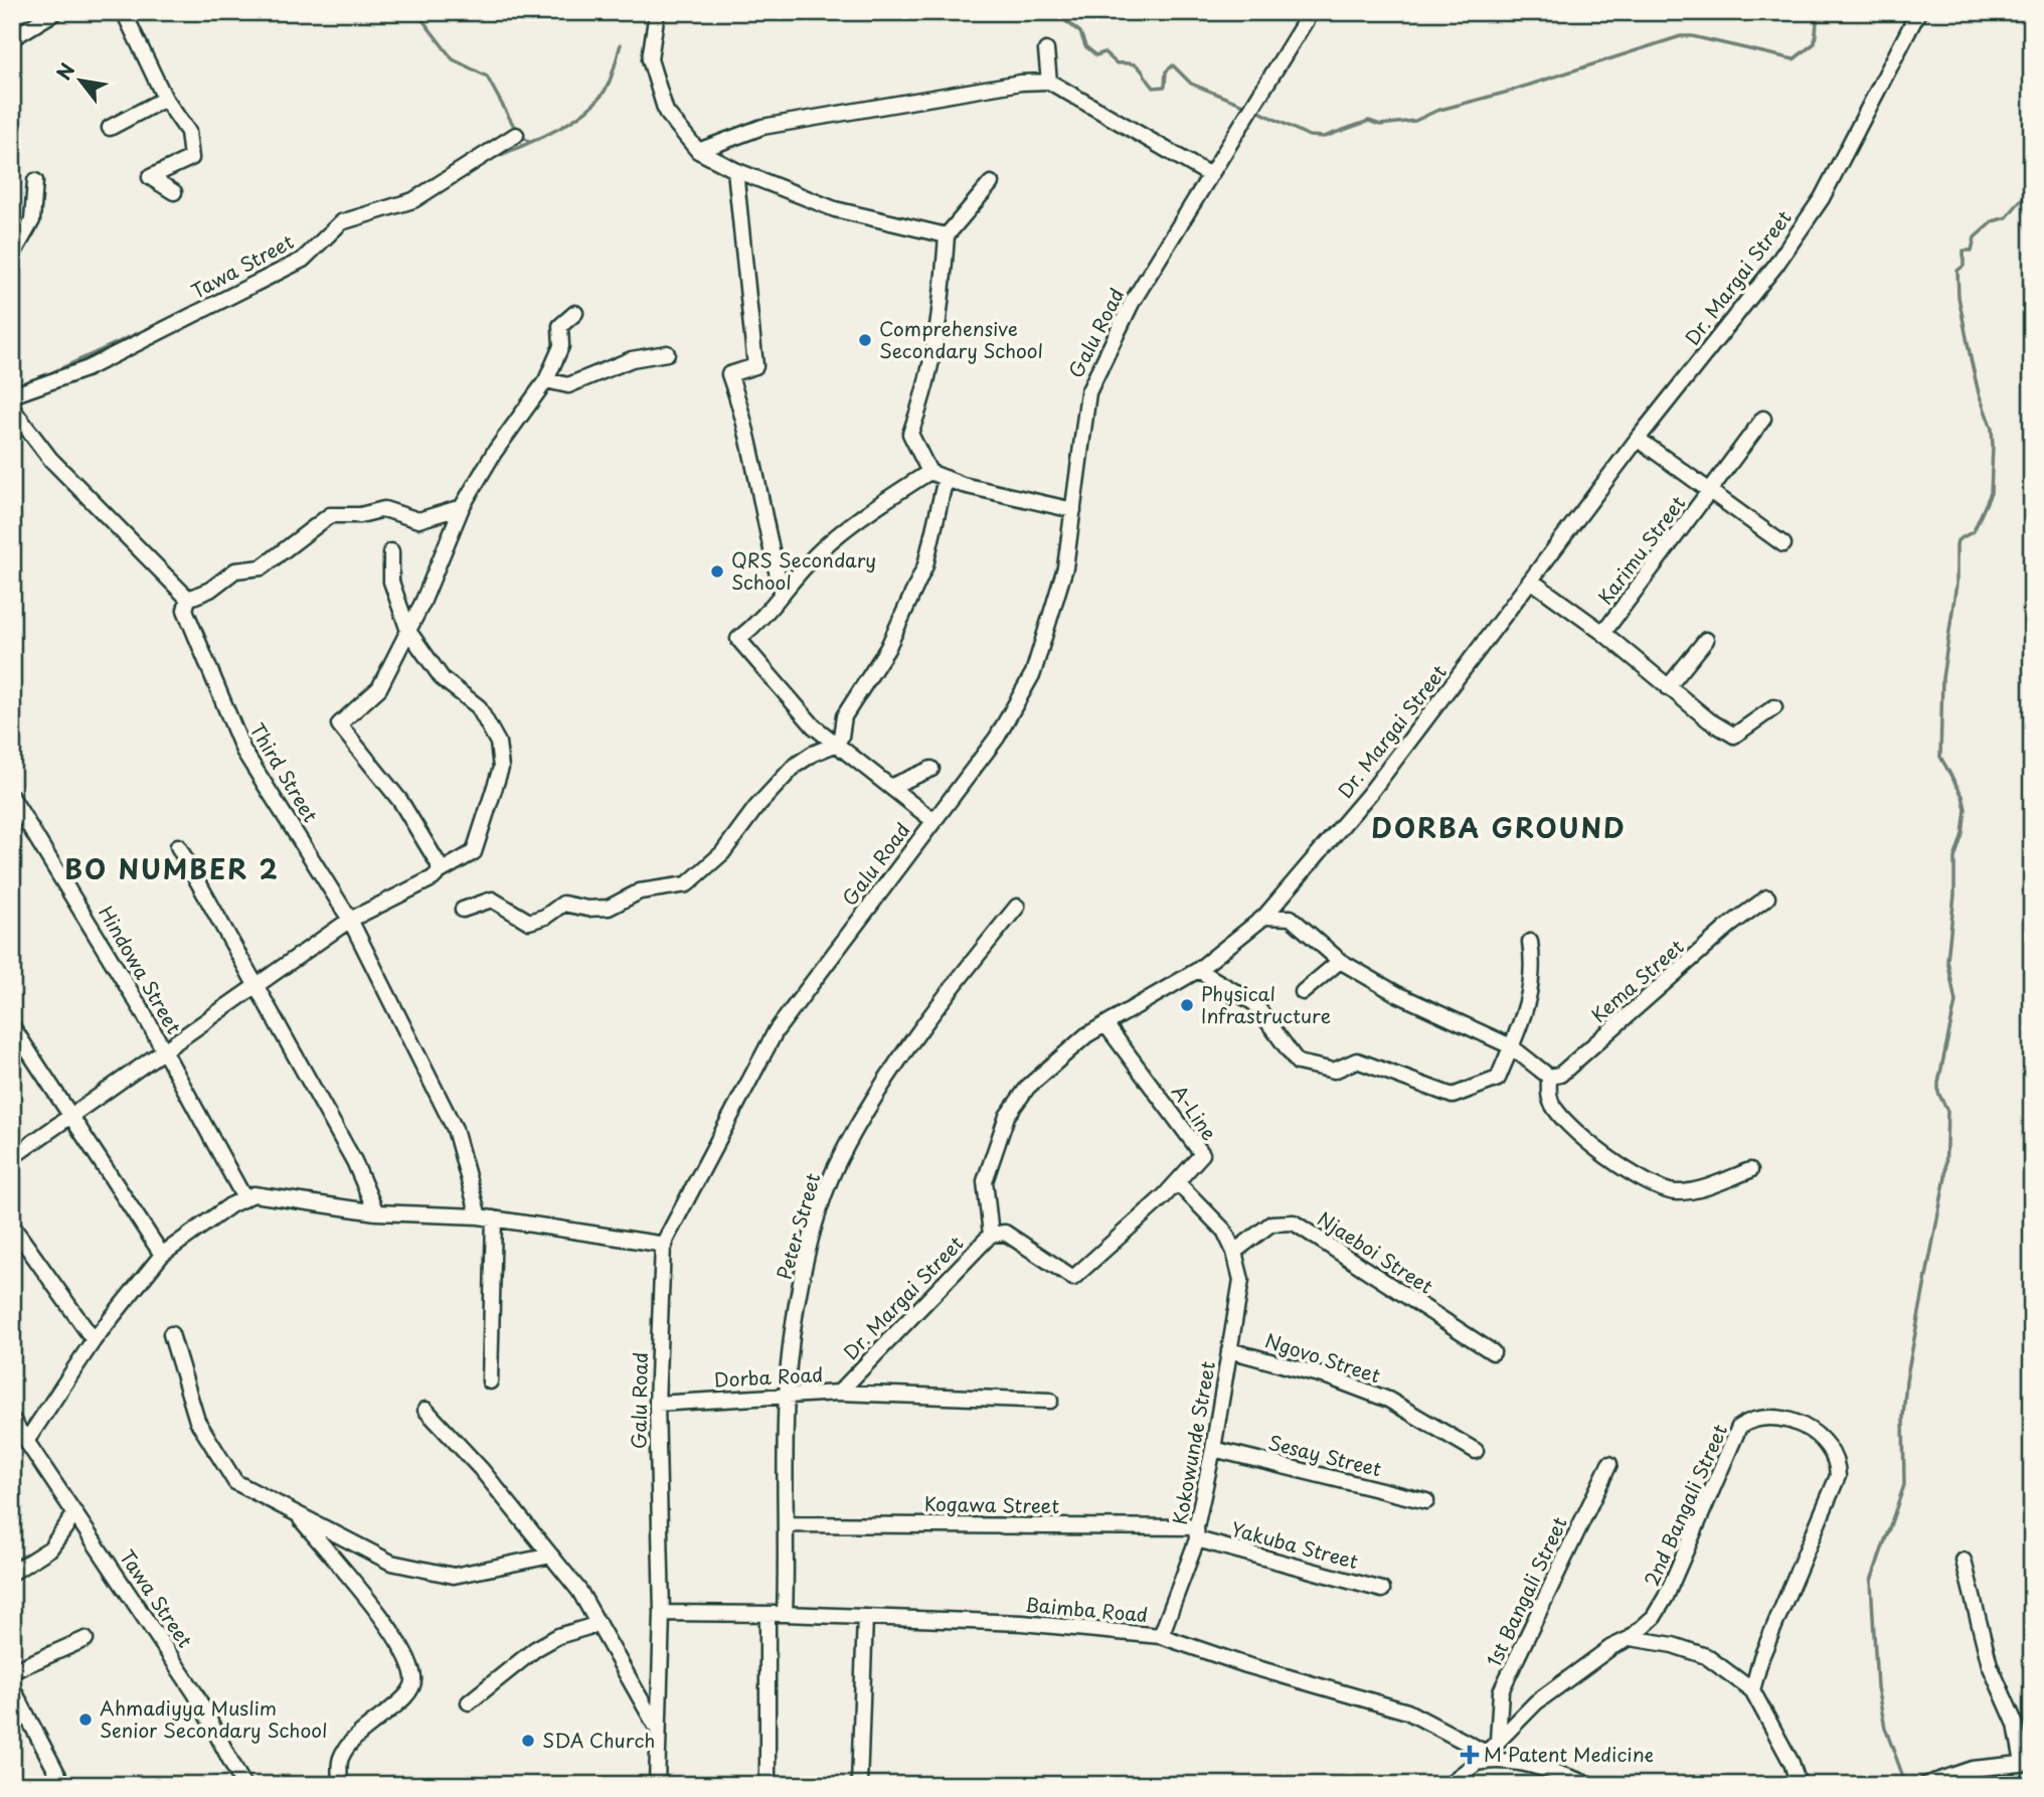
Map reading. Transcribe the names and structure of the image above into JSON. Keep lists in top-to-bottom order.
{
  "streets": {
    "street": [
      "Tawa Street",
      "Dr. Margai Street",
      "Galu Road",
      "Karimu Street",
      "Third Street",
      "Hindowa Street",
      "Kema Street",
      "A-Line",
      "Peter Street",
      "Njaeboi Street",
      "Ngovo Street",
      "Dorba Road",
      "Kokowunde Street",
      "Sesay Street",
      "Kogawa Street",
      "2nd Bangali Street",
      "Yakuba Street",
      "1st Bangali Street",
      "Baimba Road"
    ]
  },
  "crossings": [
    ["Dr. Margai Street", "Karimu Street"],
    ["Dr. Margai Street", "A-Line"],
    ["Dr. Margai Street", "Dorba Road"],
    ["Galu Road", "Dorba Road"],
    ["Galu Road", "Baimba Road"],
    ["Peter Street", "Dorba Road"],
    ["Peter Street", "Kogawa Street"],
    ["Peter Street", "Baimba Road"],
    ["Njaeboi Street", "Kokowunde Street"],
    ["Ngovo Street", "Kokowunde Street"],
    ["Kokowunde Street", "Sesay Street"],
    ["Kokowunde Street", "Kogawa Street"],
    ["Kokowunde Street", "Yakuba Street"],
    ["Kokowunde Street", "Baimba Road"],
    ["Kogawa Street", "Yakuba Street"]
  ],
  "districts": ["DORBA GROUND", "BO NUMBER 2"],
  "places": {
    "other": [
      "Comprehensive Secondary School",
      "QRS Secondary School",
      "Physical Infrastructure",
      "Ahmadiyya Muslim Senior Secondary School",
      "SDA Church"
    ],
    "health": ["M Patent Medicine"]
  },
  "north": "top left"
}
